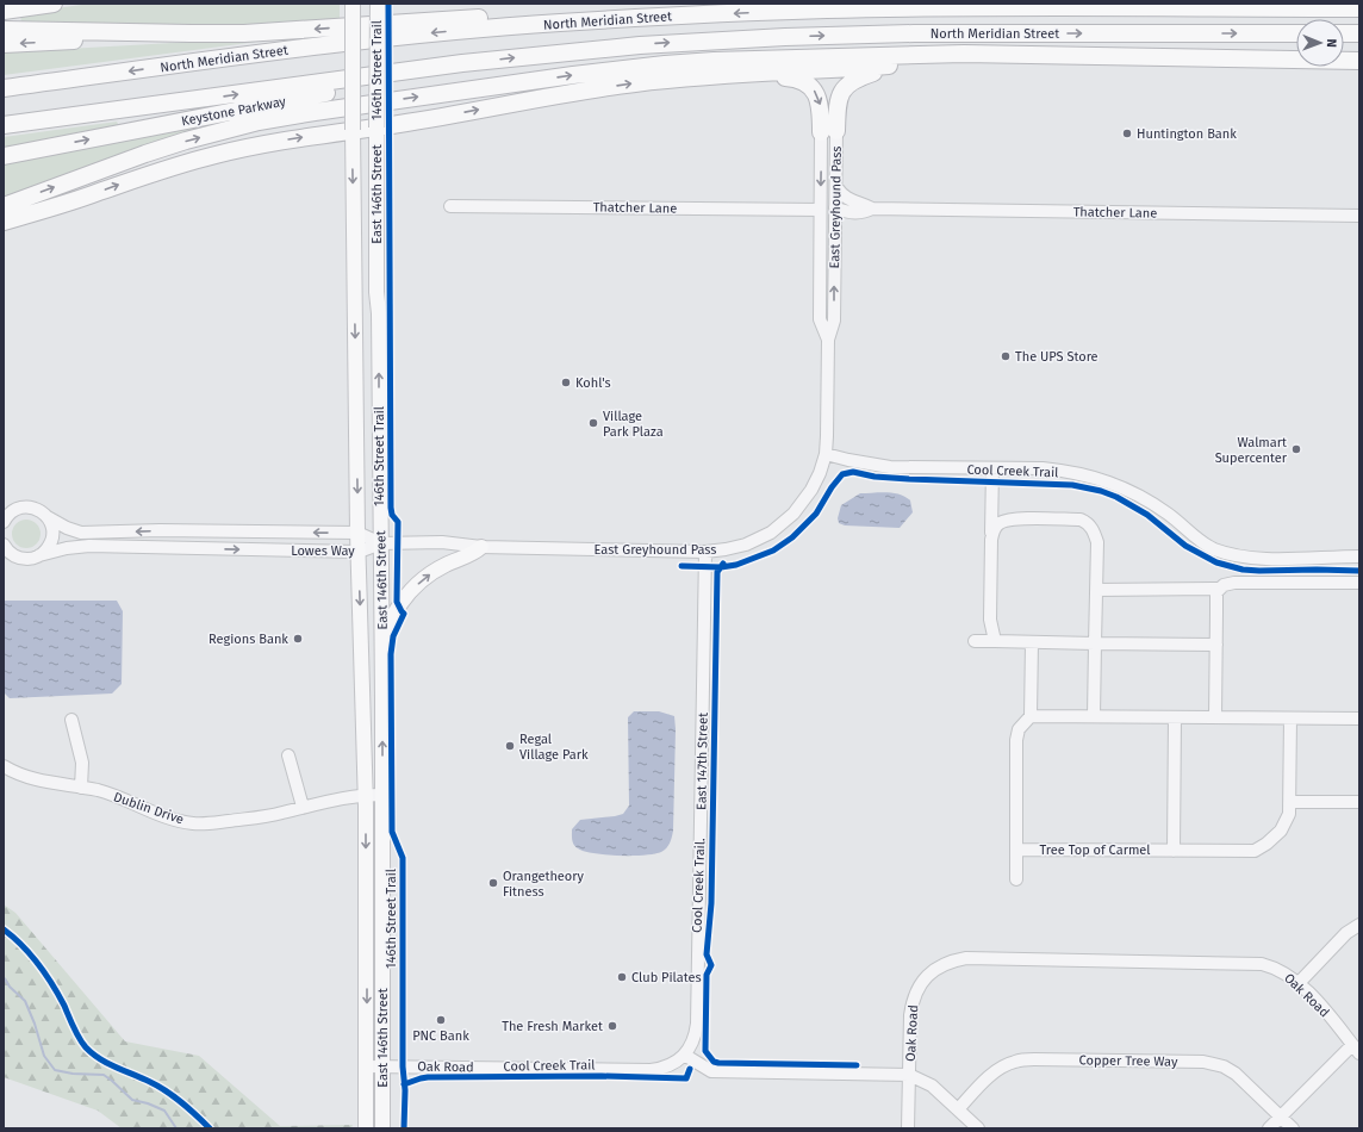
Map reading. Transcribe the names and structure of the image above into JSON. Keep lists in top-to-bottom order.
{
  "streets": {
    "highway": ["North Meridian Street", "Keystone Parkway"],
    "main road": ["East 146th Street"],
    "street": [
      "Thatcher Lane",
      "East Greyhound Pass",
      "Lowes Way",
      "East 147th Street",
      "Dublin Drive",
      "Tree Top of Carmel",
      "Oak Road",
      "Copper Tree Way"
    ],
    "cycle path": ["146th Street Trail", "Cool Creek Trail", "Cool Creek Trail."]
  },
  "crossings": [
    ["North Meridian Street", "Keystone Parkway"],
    ["East 146th Street", "East Greyhound Pass"],
    ["East 146th Street", "Lowes Way"],
    ["East 146th Street", "Dublin Drive"],
    ["East 146th Street", "Oak Road"],
    ["Thatcher Lane", "East Greyhound Pass"],
    ["East Greyhound Pass", "Lowes Way"],
    ["East Greyhound Pass", "East 147th Street"],
    ["East 147th Street", "Oak Road"]
  ],
  "places": [
    "Huntington Bank",
    "The UPS Store",
    "Kohl's",
    "Village Park Plaza",
    "Walmart Supercenter",
    "Regions Bank",
    "Regal Village Park",
    "Orangetheory Fitness",
    "Club Pilates",
    "PNC Bank",
    "The Fresh Market"
  ],
  "north": "right"
}
